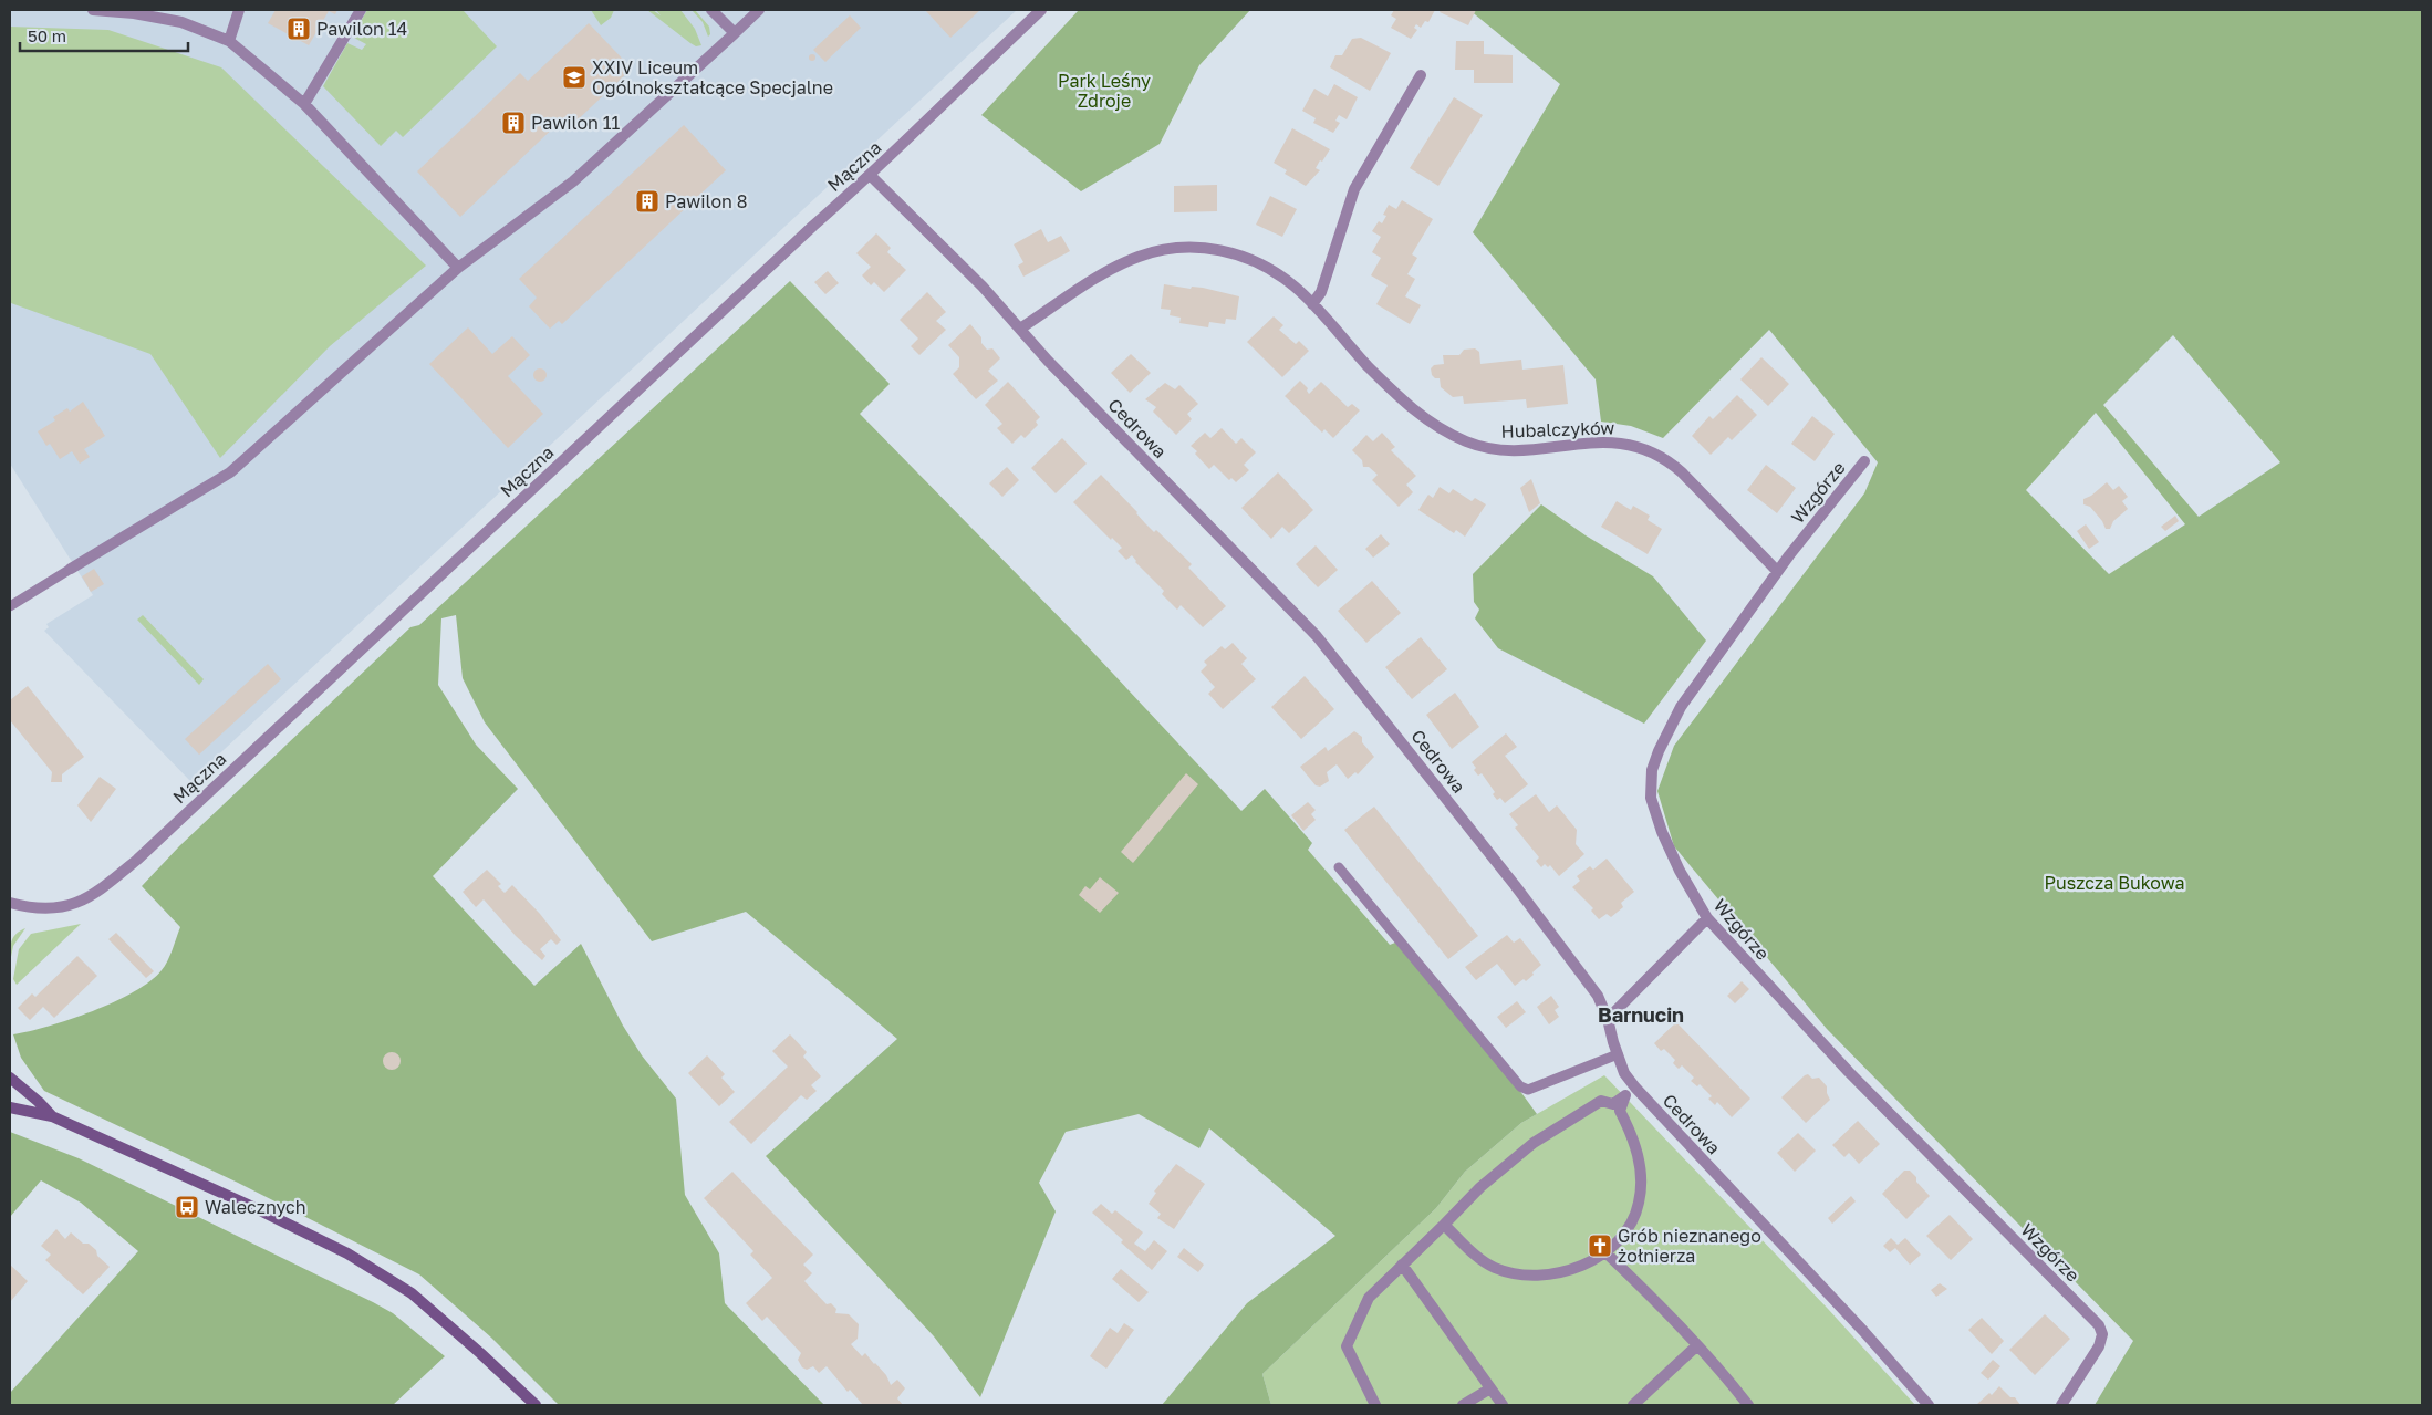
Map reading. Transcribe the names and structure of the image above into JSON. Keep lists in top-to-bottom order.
{
  "streets": {
    "street": [
      "Mączna",
      "Cedrowa",
      "Hubalczyków",
      "Wzgórze"
    ]
  },
  "crossings": [
    ["Mączna", "Cedrowa"],
    ["Cedrowa", "Hubalczyków"],
    ["Hubalczyków", "Wzgórze"]
  ],
  "districts": ["Barnucin"],
  "parks": ["Park Leśny Zdroje", "Puszcza Bukowa"],
  "places": {
    "building": ["Pawilon 14", "Pawilon 11", "Pawilon 8"],
    "school or university": ["XXIV Liceum Ogólnokształcące Specjalne"],
    "bus stop": ["Walecznych"],
    "church": ["Grób nieznanego żołnierza"]
  },
  "scale_bar": "50 m"
}
